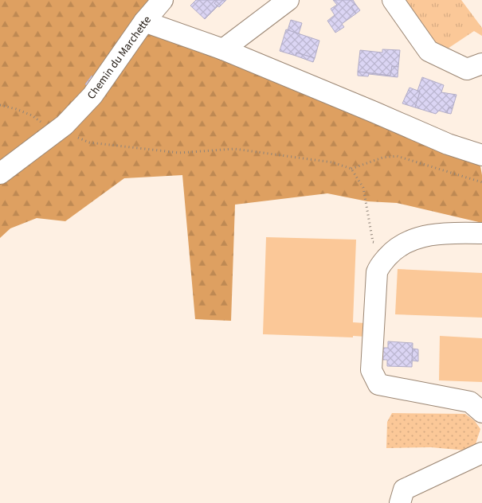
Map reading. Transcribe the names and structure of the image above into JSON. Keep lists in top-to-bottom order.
{
  "streets": {
    "street": ["Chemin du Marchette"]
  }
}
